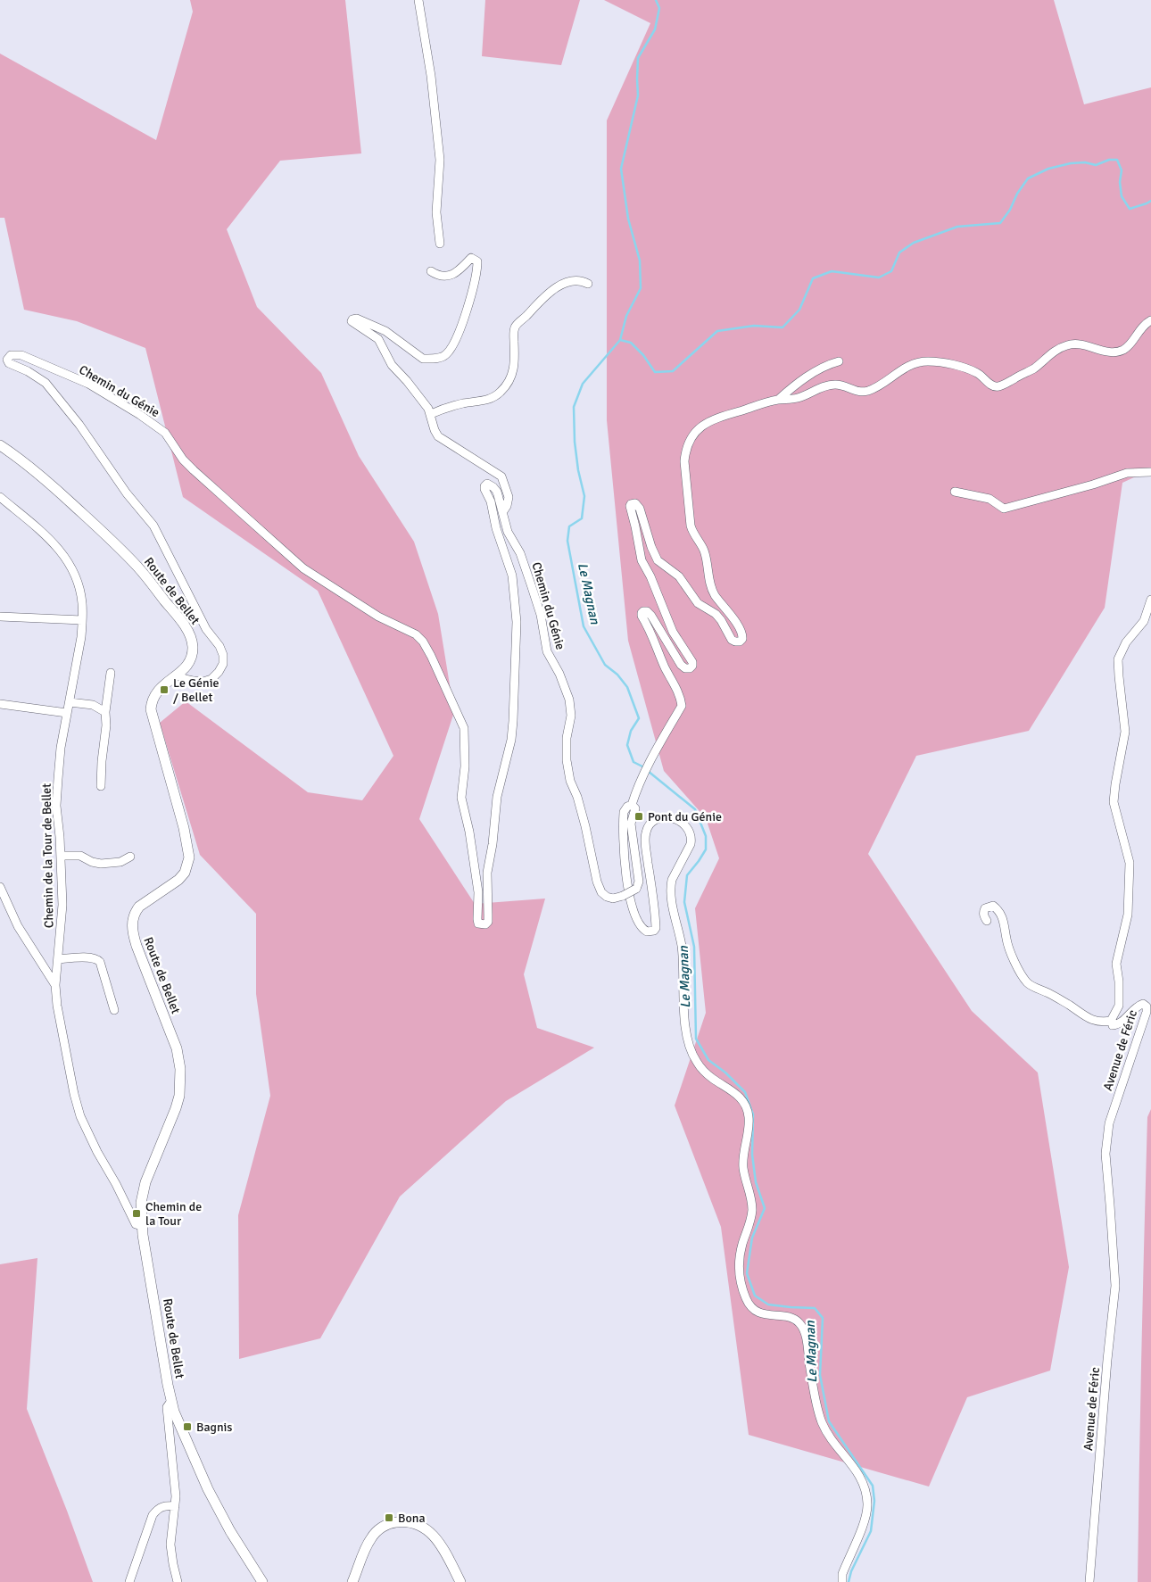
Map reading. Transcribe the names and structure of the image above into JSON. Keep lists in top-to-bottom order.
{
  "streets": {
    "main road": ["Route de Bellet"],
    "street": ["Chemin du Génie", "Chemin de la Tour de Bellet", "Avenue de Féric"]
  },
  "crossings": [
    ["Chemin du Génie", "Route de Bellet"],
    ["Route de Bellet", "Chemin de la Tour de Bellet"]
  ],
  "water": ["Le Magnan"],
  "places": {
    "transit": [
      "Le Génie / Bellet",
      "Pont du Génie",
      "Chemin de la Tour",
      "Bagnis",
      "Bona"
    ]
  }
}
